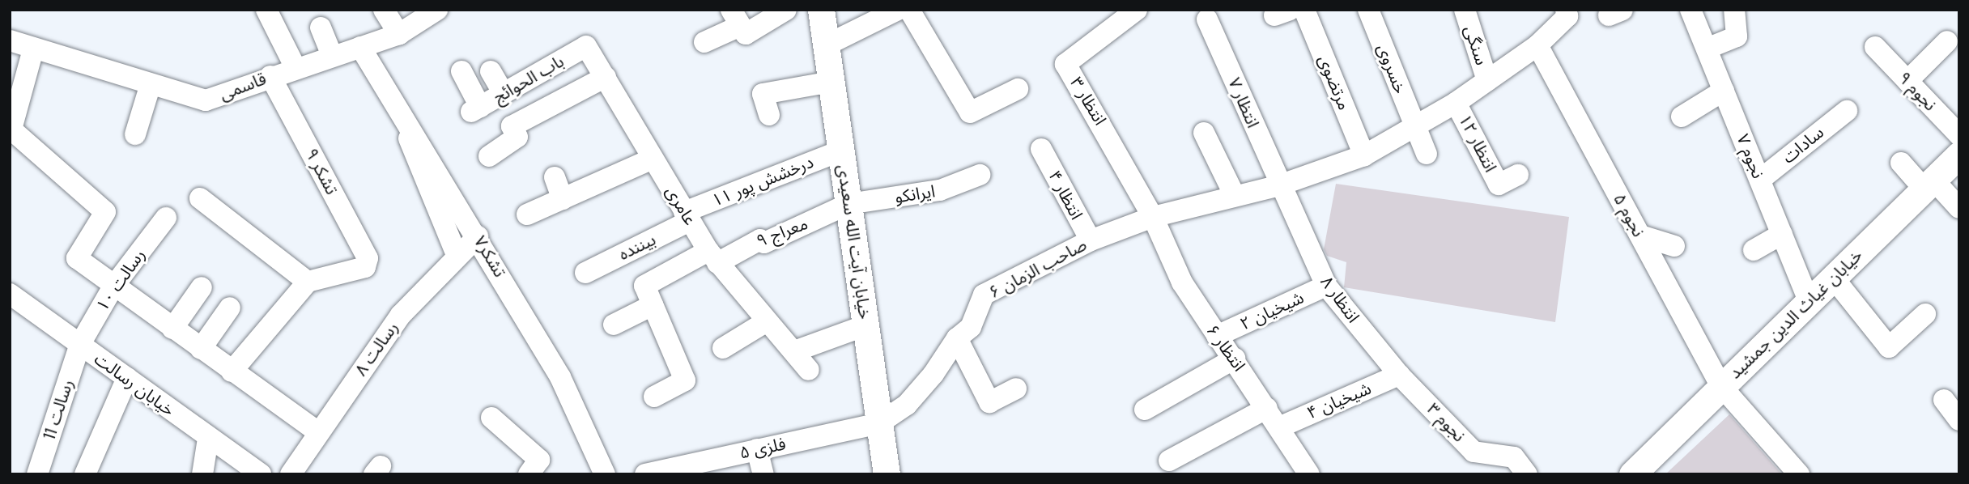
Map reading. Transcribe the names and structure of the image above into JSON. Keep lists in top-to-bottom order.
{
  "streets": {
    "main road": ["خیابان آیت الله سعیدی", "خیابان غیاث الدین جمشید"],
    "street": [
      "سنگی",
      "خسروی",
      "باب الحوائج",
      "مرتضوی",
      "قاسمی",
      "نجوم ۹",
      "انتظار ۳",
      "انتظار ۷",
      "انتظار ۱۲",
      "سادات",
      "نجوم ۷",
      "تشکر ۹",
      "درخشش پور ۱۱",
      "ایرانکو",
      "انتظار ۴",
      "عامری",
      "نجوم ۵",
      "معراج ۹",
      "بیننده",
      "تشکر۷",
      "صاحب الزمان ۶",
      "رسالت ۱۰",
      "انتظار ۸",
      "شیخیان ۲",
      "انتظار ۶",
      "رسالت ۸",
      "خیابان رسالت",
      "شیخیان ۴",
      "رسالت 11",
      "نجوم ۳",
      "فلزی ۵"
    ]
  },
  "crossings": [
    ["سنگی", "صاحب الزمان ۶"],
    ["خسروی", "صاحب الزمان ۶"],
    ["باب الحوائج", "عامری"],
    ["مرتضوی", "صاحب الزمان ۶"],
    ["قاسمی", "تشکر ۹"],
    ["قاسمی", "تشکر۷"],
    ["انتظار ۳", "صاحب الزمان ۶"],
    ["انتظار ۳", "انتظار ۶"],
    ["انتظار ۷", "صاحب الزمان ۶"],
    ["انتظار ۷", "انتظار ۸"],
    ["انتظار ۱۲", "صاحب الزمان ۶"],
    ["سادات", "نجوم ۷"],
    ["نجوم ۷", "خیابان غیاث الدین جمشید"],
    ["درخشش پور ۱۱", "عامری"],
    ["درخشش پور ۱۱", "خیابان آیت الله سعیدی"],
    ["درخشش پور ۱۱", "بیننده"],
    ["ایرانکو", "معراج ۹"],
    ["ایرانکو", "خیابان آیت الله سعیدی"],
    ["انتظار ۴", "صاحب الزمان ۶"],
    ["عامری", "معراج ۹"],
    ["عامری", "بیننده"],
    ["نجوم ۵", "صاحب الزمان ۶"],
    ["نجوم ۵", "خیابان غیاث الدین جمشید"],
    ["معراج ۹", "خیابان آیت الله سعیدی"],
    ["خیابان آیت الله سعیدی", "صاحب الزمان ۶"],
    ["خیابان آیت الله سعیدی", "فلزی ۵"],
    ["تشکر۷", "رسالت ۸"],
    ["صاحب الزمان ۶", "انتظار ۸"],
    ["صاحب الزمان ۶", "انتظار ۶"],
    ["صاحب الزمان ۶", "فلزی ۵"],
    ["رسالت ۱۰", "خیابان رسالت"],
    ["رسالت ۱۰", "رسالت 11"],
    ["انتظار ۸", "شیخیان ۲"],
    ["انتظار ۸", "شیخیان ۴"],
    ["انتظار ۸", "نجوم ۳"],
    ["شیخیان ۲", "انتظار ۶"],
    ["انتظار ۶", "شیخیان ۴"],
    ["خیابان رسالت", "رسالت 11"],
    ["شیخیان ۴", "نجوم ۳"]
  ]
}
